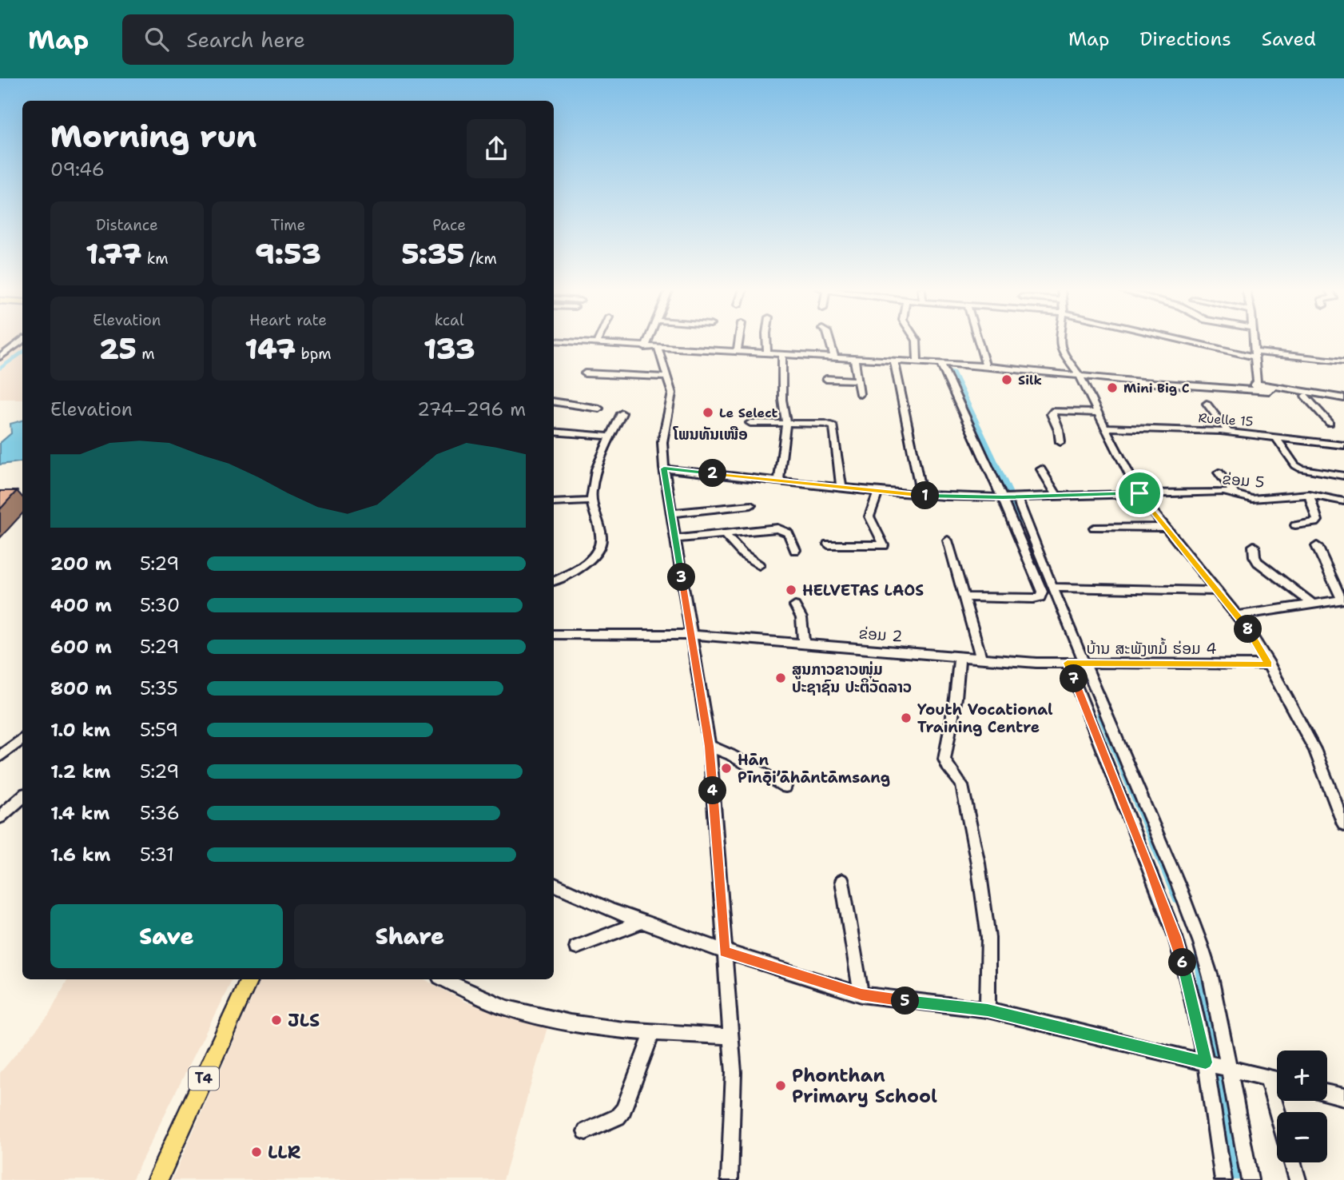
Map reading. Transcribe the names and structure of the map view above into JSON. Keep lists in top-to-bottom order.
{
  "streets": {
    "main road": ["T4"],
    "street": [
      "Ruelle 15",
      "ຂ່ອມ 5",
      "ຂ່ອມ 2",
      "ບ້ານ ສະພັງຫມໍ້ ຮ່ອມ 4"
    ]
  },
  "crossings": [
    ["ຂ່ອມ 2", "ບ້ານ ສະພັງຫມໍ້ ຮ່ອມ 4"]
  ],
  "districts": ["ໂພນທັນເໜືອ"],
  "places": [
    "Silk",
    "Mini Big C",
    "Le Select",
    "HELVETAS LAOS",
    "ສູນກາວຂາວໜຸ່ມ ປະຊາຊົນ ປະຕິວັດລາວ",
    "Youth Vocational Training Centre",
    "Hān Pīnǭi’āhāntāmsang",
    "JLS",
    "Phonthan Primary School",
    "LLR"
  ],
  "page": {
    "header": "Map",
    "search": "Search here",
    "nav": ["Map", "Directions", "Saved"],
    "heading": ["Morning run", "09:46"],
    "stats": [
      ["Distance", "1.77 km"],
      ["Time", "9:53"],
      ["Pace", "5:35 /km"],
      ["Elevation", "25 m"],
      ["Heart rate", "147 bpm"],
      ["kcal", "133"]
    ],
    "chart": ["Elevation", "274–296 m"],
    "pins": [
      "2",
      "1",
      "3",
      "8",
      "7",
      "4",
      "6",
      "5"
    ],
    "list": [
      {
        "name": "200 m",
        "note": "5:29"
      },
      {
        "name": "400 m",
        "note": "5:30"
      },
      {
        "name": "600 m",
        "note": "5:29"
      },
      {
        "name": "800 m",
        "note": "5:35"
      },
      {
        "name": "1.0 km",
        "note": "5:59"
      },
      {
        "name": "1.2 km",
        "note": "5:29"
      },
      {
        "name": "1.4 km",
        "note": "5:36"
      },
      {
        "name": "1.6 km",
        "note": "5:31"
      }
    ],
    "buttons": ["Save", "Share"],
    "map_buttons": ["+", "−"]
  }
}
